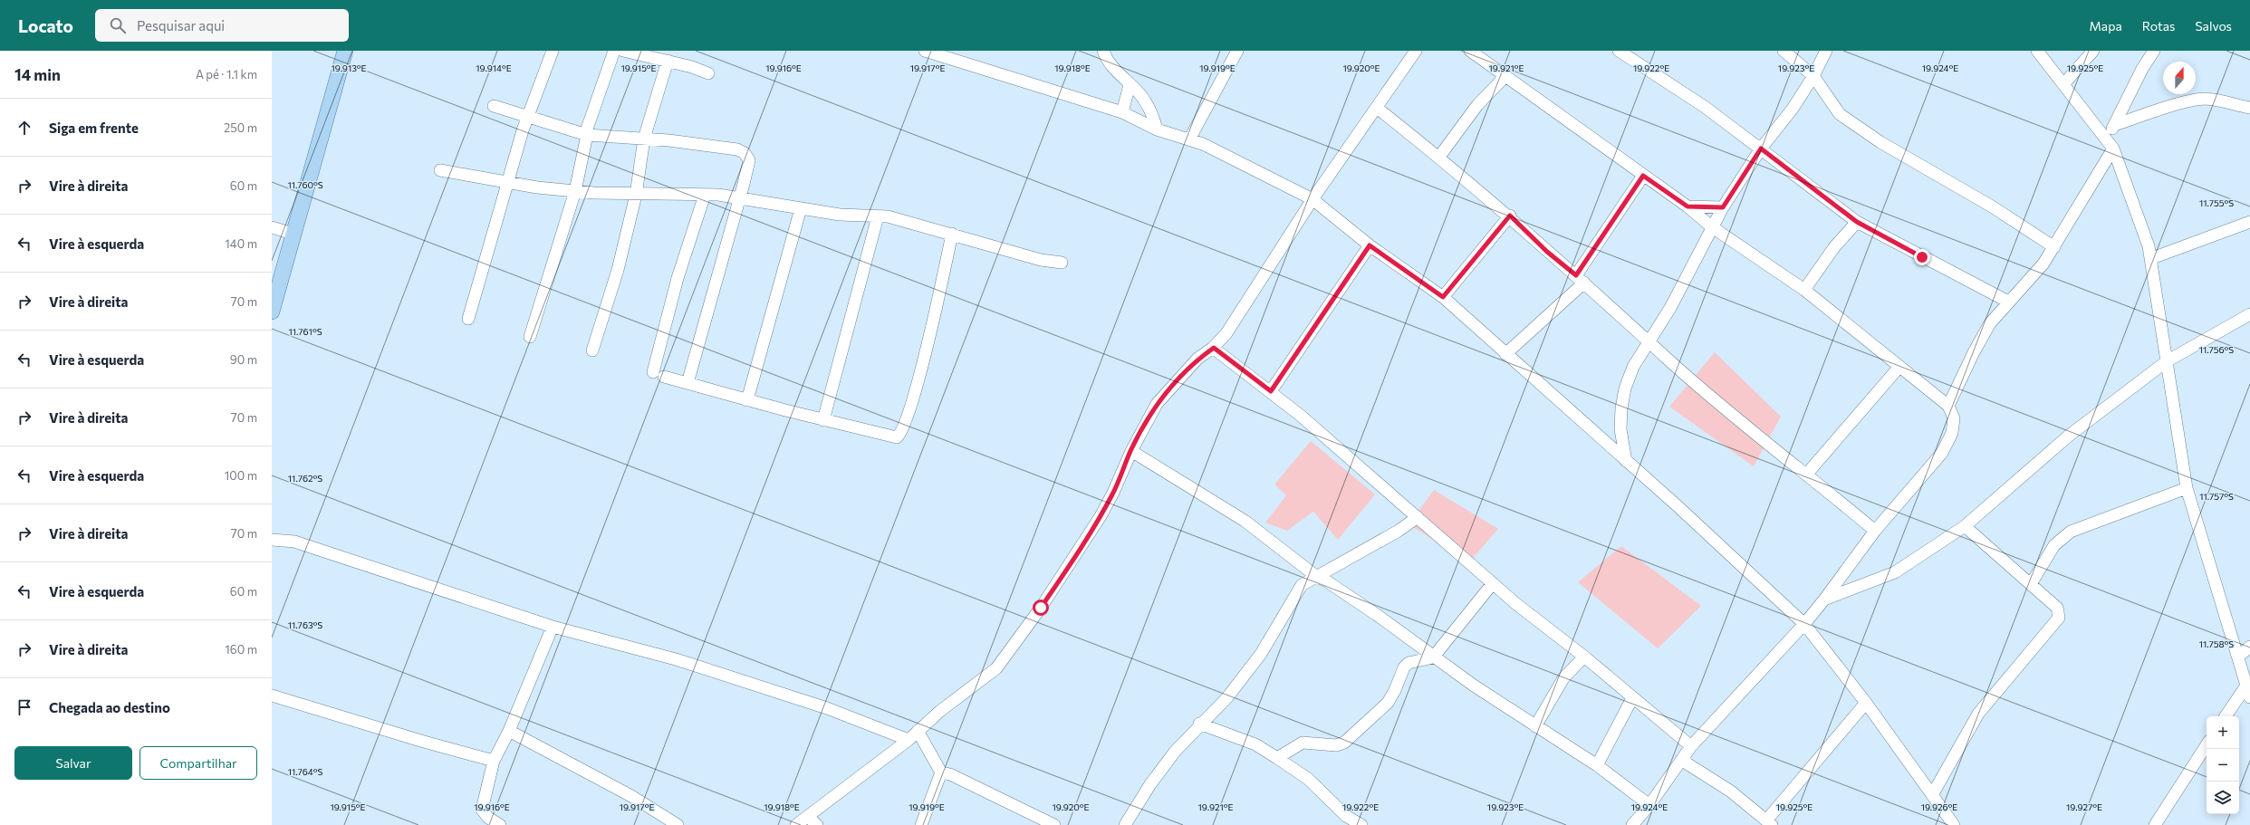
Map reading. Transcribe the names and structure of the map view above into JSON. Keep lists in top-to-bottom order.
{
  "north": "top",
  "page": {
    "header": "Locato",
    "search": "Pesquisar aqui",
    "nav": ["Mapa", "Rotas", "Salvos"],
    "heading": ["14 min", "A pé · 1.1 km"],
    "list": [
      ["Siga em frente", "250 m"],
      ["Vire à direita", "60 m"],
      ["Vire à esquerda", "140 m"],
      ["Vire à direita", "70 m"],
      ["Vire à esquerda", "90 m"],
      ["Vire à direita", "70 m"],
      ["Vire à esquerda", "100 m"],
      ["Vire à direita", "70 m"],
      ["Vire à esquerda", "60 m"],
      ["Vire à direita", "160 m"],
      "Chegada ao destino"
    ],
    "map_buttons": ["+", "−"],
    "buttons": ["Salvar", "Compartilhar"]
  },
  "coordinates": [
    "19.915°E",
    "19.918°E",
    "19.919°E",
    "19.920°E",
    "19.921°E",
    "19.922°E",
    "19.923°E",
    "19.924°E",
    "19.925°E",
    "19.913°E",
    "19.914°E",
    "19.916°E",
    "19.917°E",
    "11.760°S",
    "11.755°S",
    "11.761°S",
    "11.756°S",
    "11.762°S",
    "11.757°S",
    "11.763°S",
    "11.758°S",
    "11.764°S",
    "19.926°E",
    "19.927°E"
  ]
}
